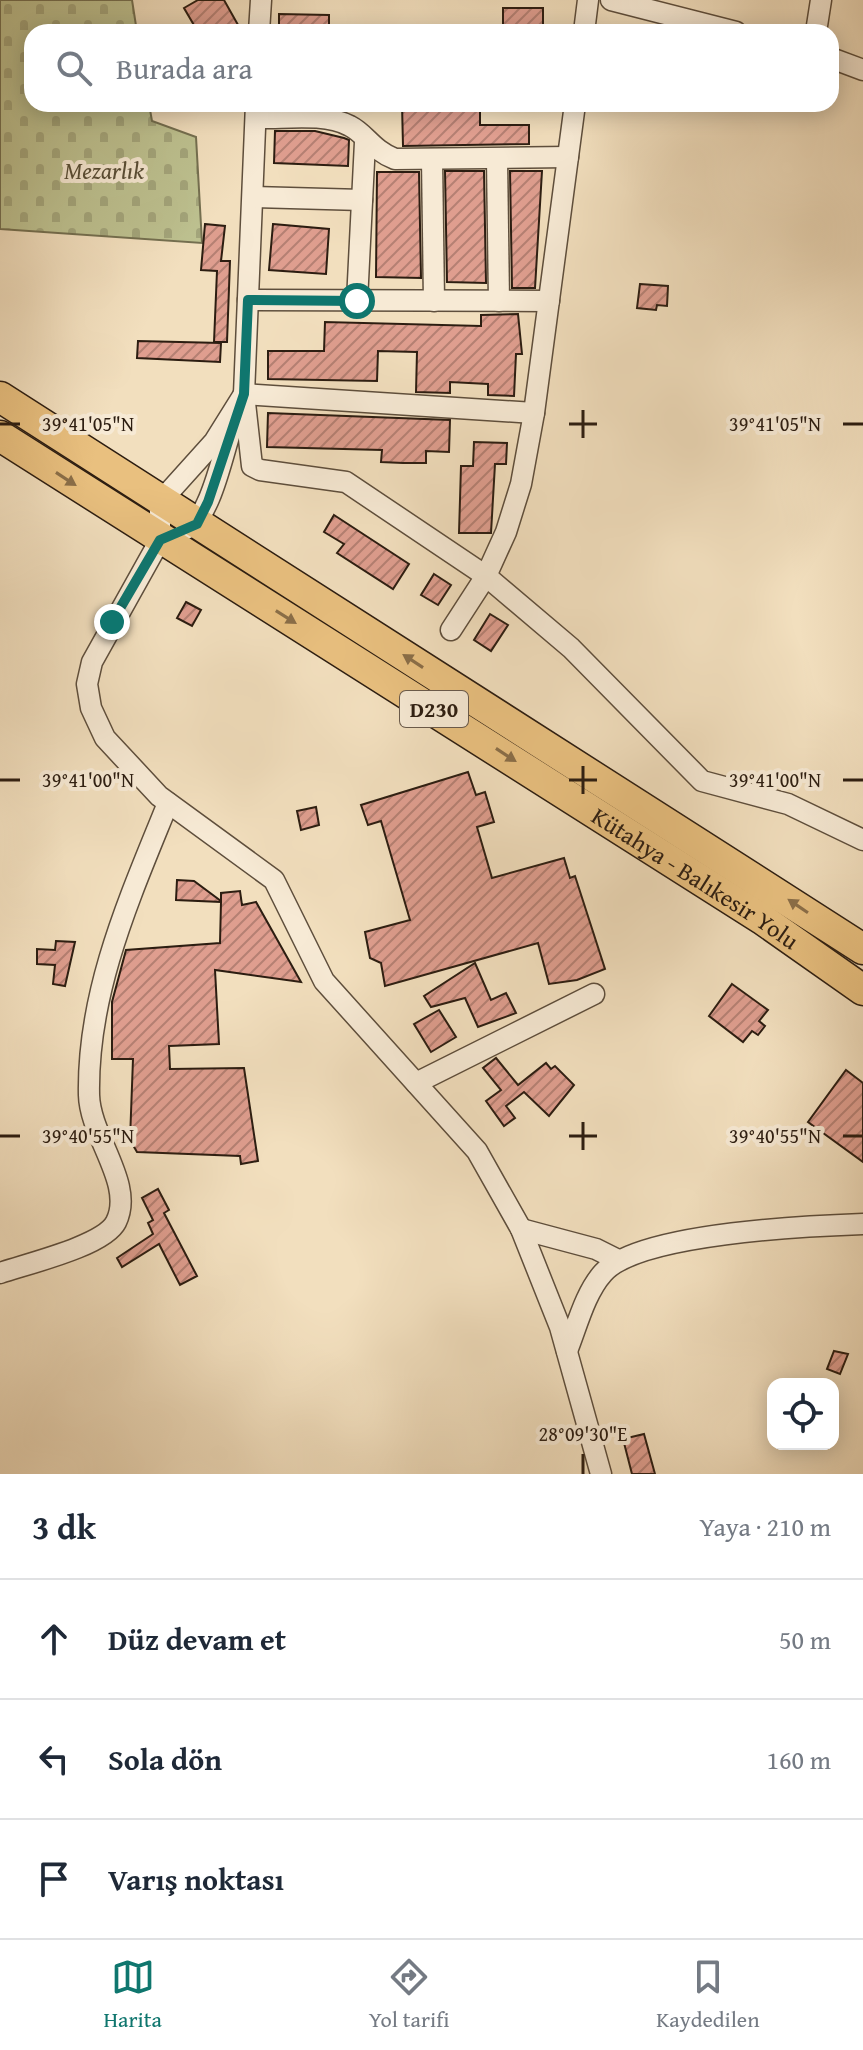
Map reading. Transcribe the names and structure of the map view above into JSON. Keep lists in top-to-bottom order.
{
  "streets": {
    "highway": ["D230", "Kütahya - Balıkesir Yolu"]
  },
  "parks": ["Mezarlık"],
  "page": {
    "search": "Burada ara",
    "heading": ["3 dk", "Yaya · 210 m"],
    "list": [
      ["Düz devam et", "50 m"],
      ["Sola dön", "160 m"],
      "Varış noktası"
    ],
    "nav": ["Harita", "Yol tarifi", "Kaydedilen"]
  },
  "coordinates": [
    "39°41'05\"N",
    "39°41'00\"N",
    "39°40'55\"N",
    "28°09'30\"E"
  ]
}
